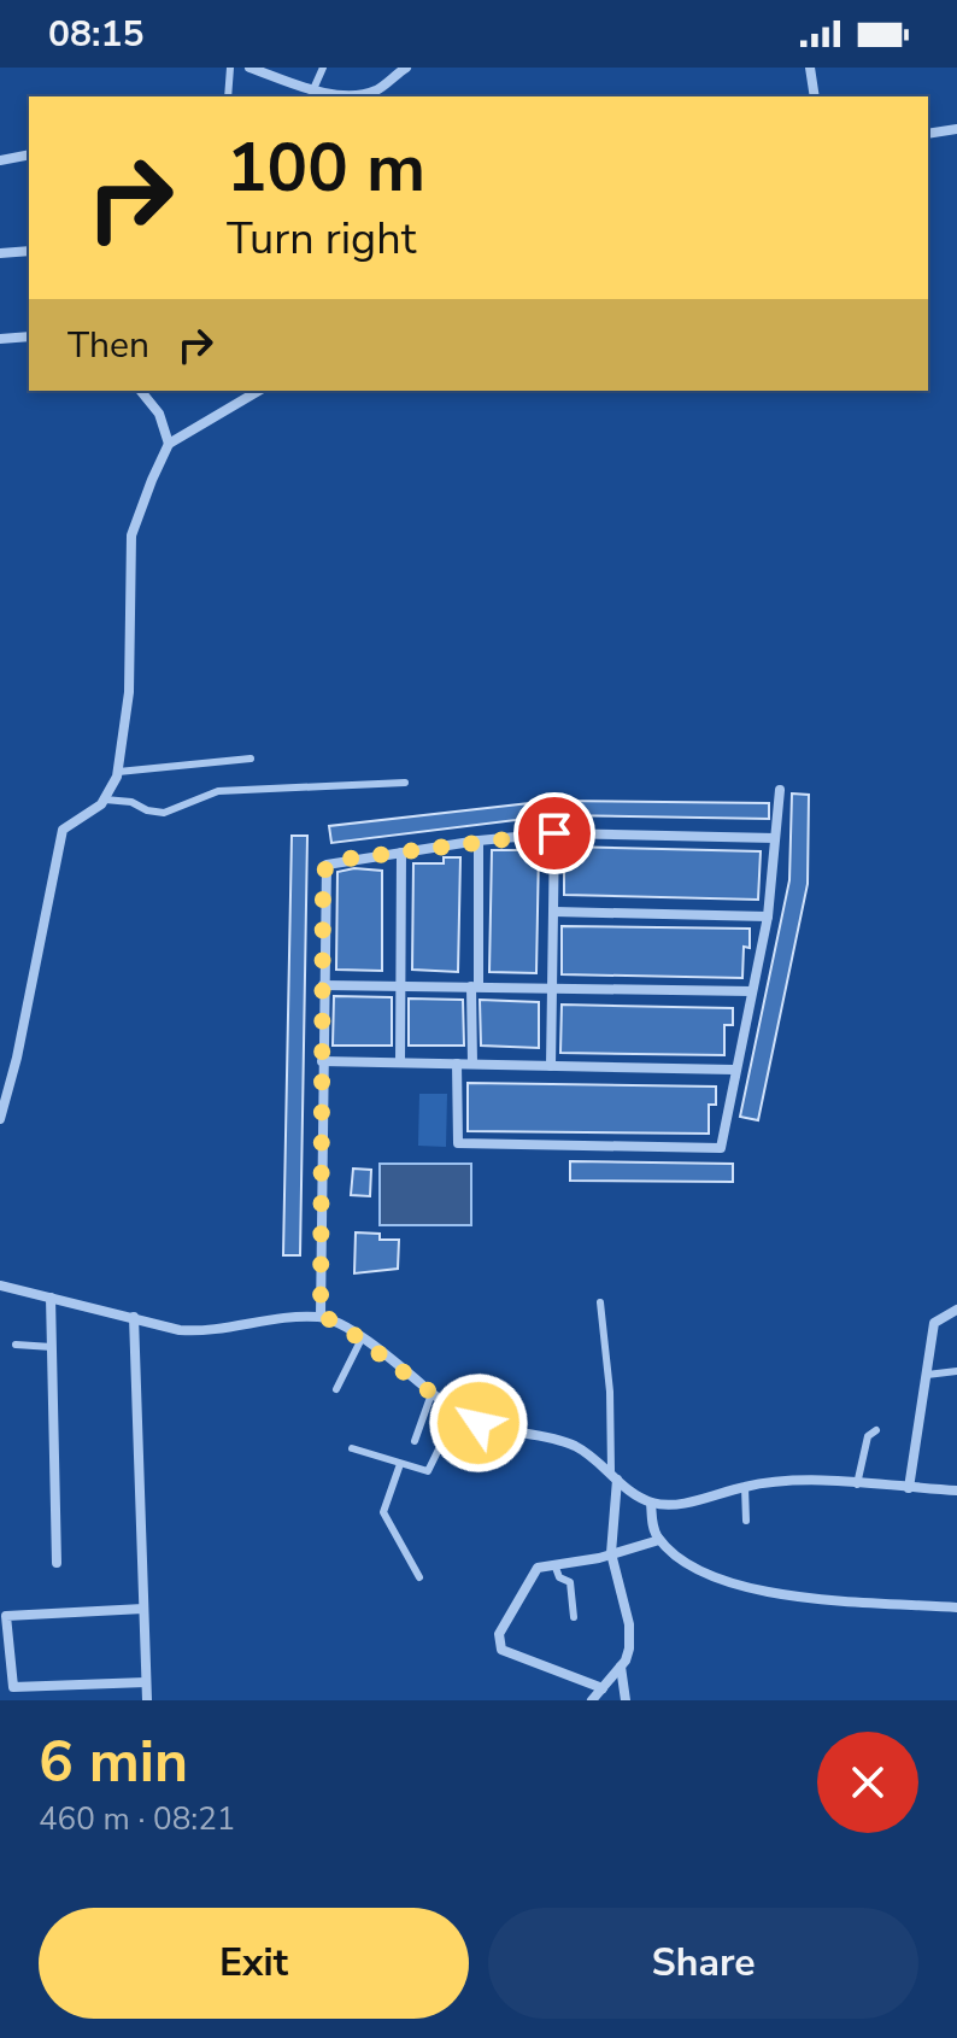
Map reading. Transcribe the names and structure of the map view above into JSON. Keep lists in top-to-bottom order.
{
  "page": {
    "status": "08:15",
    "turn": ["100 m", "Turn right"],
    "then": "Then",
    "heading": ["6 min", "460 m · 08:21"],
    "buttons": ["Exit", "Share"]
  }
}
